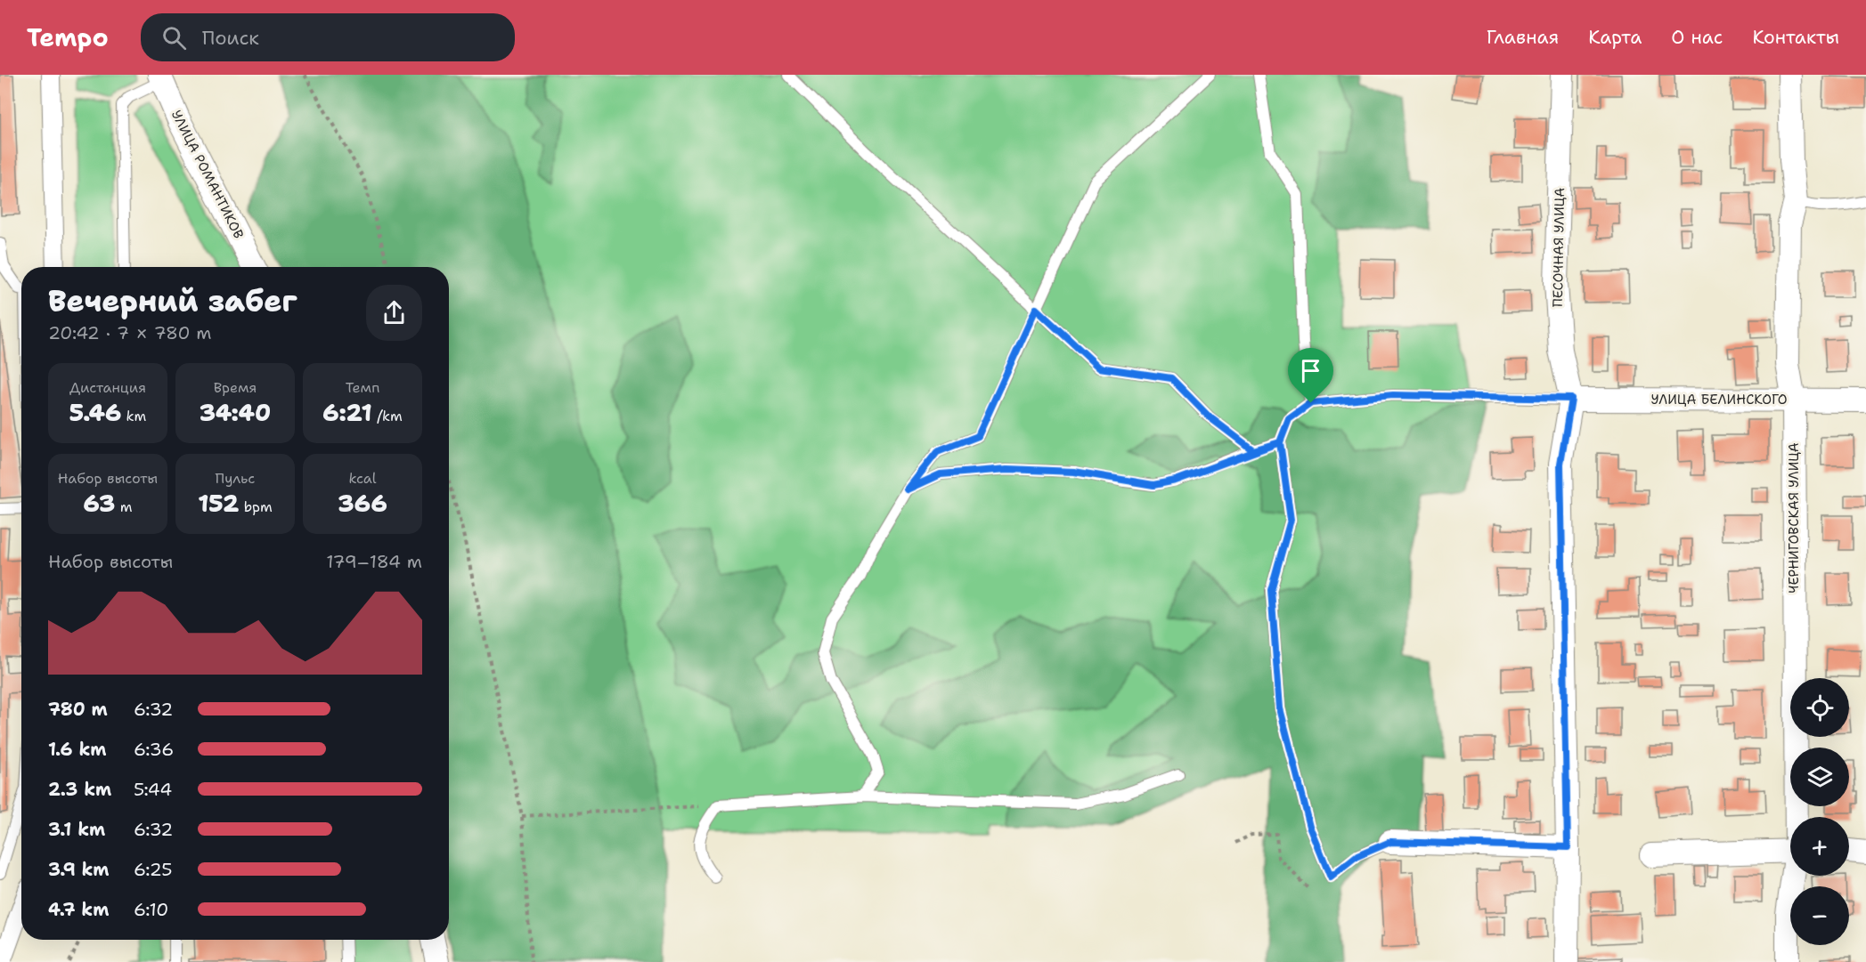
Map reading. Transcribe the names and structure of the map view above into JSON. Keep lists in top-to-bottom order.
{
  "streets": {
    "street": [
      "УЛИЦА РОМАНТИКОВ",
      "ПЕСОЧНАЯ УЛИЦА",
      "УЛИЦА БЕЛИНСКОГО",
      "ЧЕРНИГОВСКАЯ УЛИЦА"
    ]
  },
  "crossings": [
    ["ПЕСОЧНАЯ УЛИЦА", "УЛИЦА БЕЛИНСКОГО"],
    ["УЛИЦА БЕЛИНСКОГО", "ЧЕРНИГОВСКАЯ УЛИЦА"]
  ],
  "page": {
    "header": "Tempo",
    "search": "Поиск",
    "nav": [
      "Главная",
      "Карта",
      "О нас",
      "Контакты"
    ],
    "heading": ["Вечерний забег", "20:42 · 7 × 780 m"],
    "stats": [
      ["Дистанция", "5.46 km"],
      ["Время", "34:40"],
      ["Темп", "6:21 /km"],
      ["Набор высоты", "63 m"],
      ["Пульс", "152 bpm"],
      ["kcal", "366"]
    ],
    "chart": ["Набор высоты", "179–184 m"],
    "map_buttons": ["+", "−"],
    "list": [
      {
        "name": "780 m",
        "note": "6:32"
      },
      {
        "name": "1.6 km",
        "note": "6:36"
      },
      {
        "name": "2.3 km",
        "note": "5:44"
      },
      {
        "name": "3.1 km",
        "note": "6:32"
      },
      {
        "name": "3.9 km",
        "note": "6:25"
      },
      {
        "name": "4.7 km",
        "note": "6:10"
      }
    ]
  }
}
